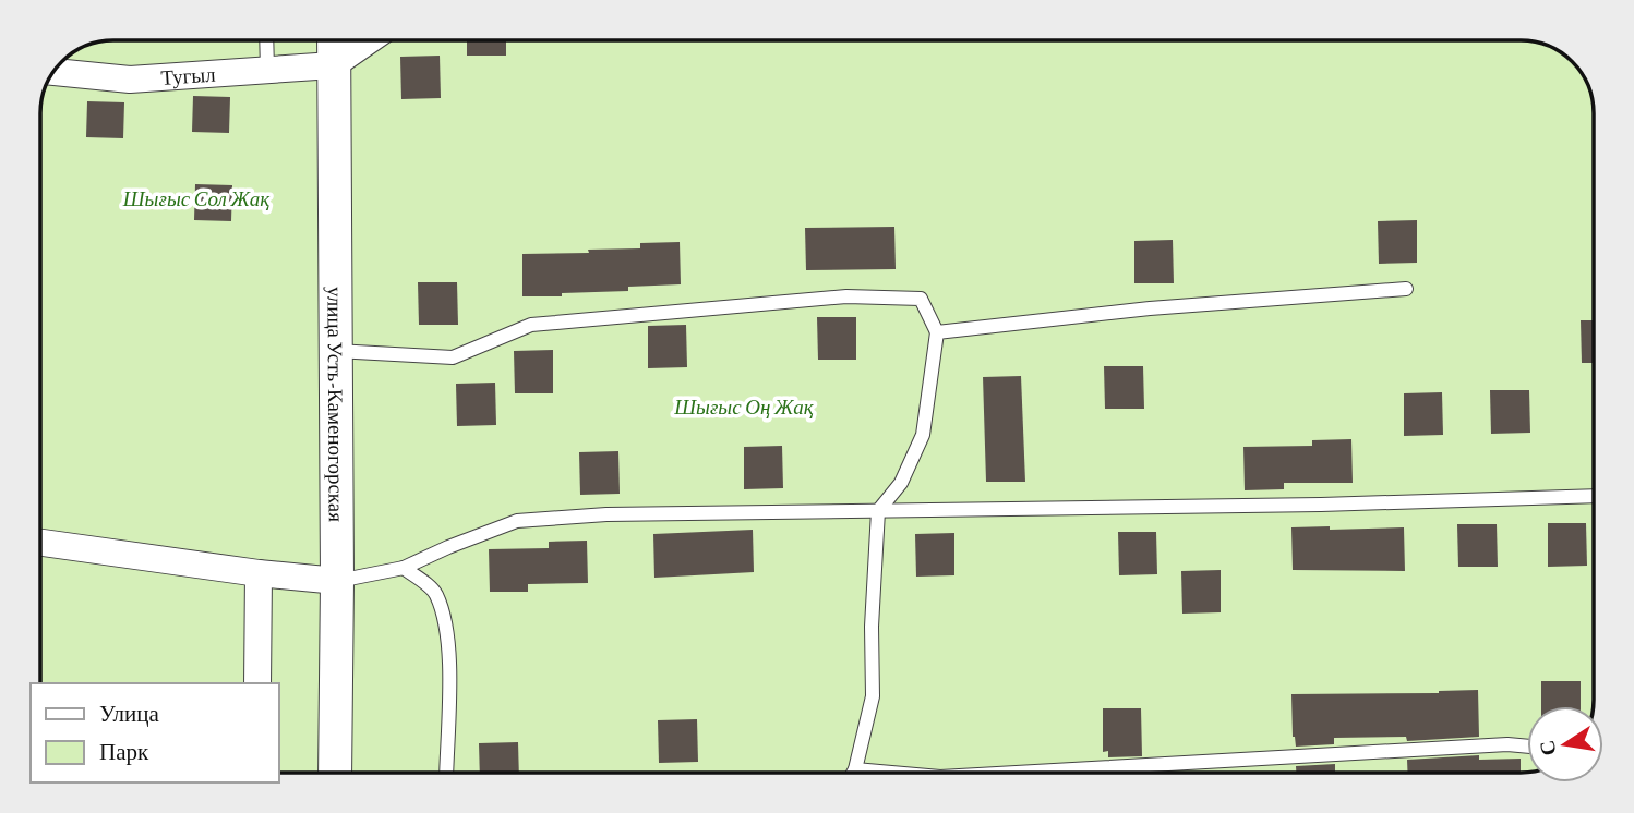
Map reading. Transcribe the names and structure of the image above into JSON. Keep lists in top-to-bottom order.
{
  "streets": {
    "street": ["Тугыл", "улица Усть-Каменогорская"]
  },
  "crossings": [
    ["Тугыл", "улица Усть-Каменогорская"]
  ],
  "parks": ["Шығыс Сол Жақ", "Шығыс Оң Жақ"],
  "legend": ["Улица", "Парк"],
  "north": "left"
}
